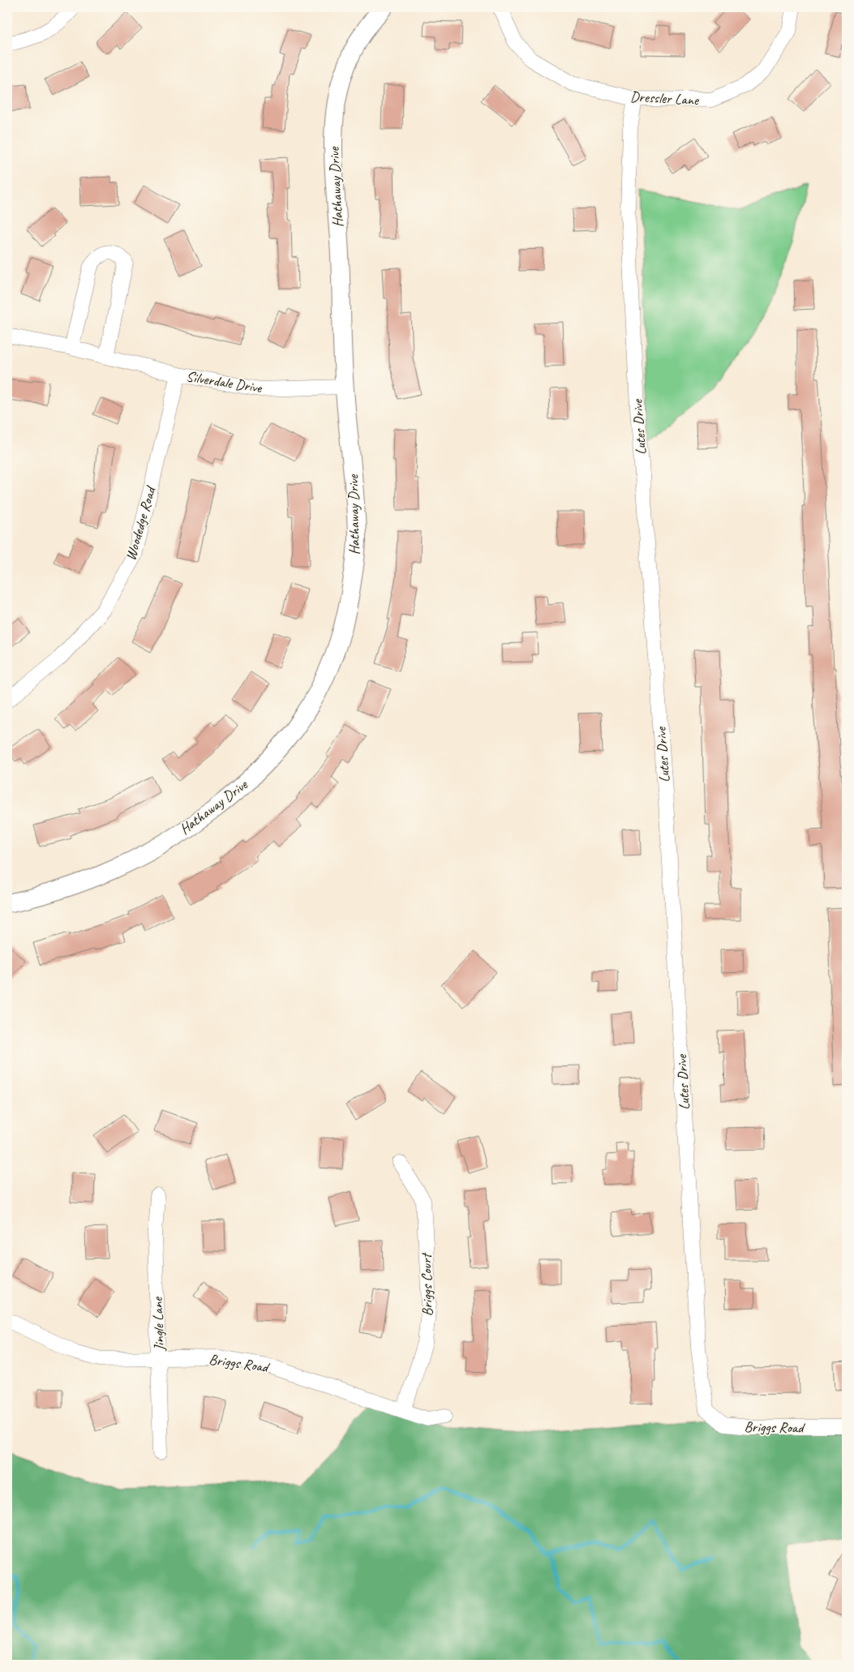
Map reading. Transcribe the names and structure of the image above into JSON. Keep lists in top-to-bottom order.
{
  "streets": {
    "street": [
      "Dressler Lane",
      "Hathaway Drive",
      "Silverdale Drive",
      "Lutes Drive",
      "Woodedge Road",
      "Briggs Court",
      "Jingle Lane",
      "Briggs Road"
    ]
  },
  "crossings": [
    ["Dressler Lane", "Lutes Drive"],
    ["Hathaway Drive", "Silverdale Drive"],
    ["Silverdale Drive", "Woodedge Road"],
    ["Lutes Drive", "Briggs Road"],
    ["Briggs Court", "Briggs Road"],
    ["Jingle Lane", "Briggs Road"]
  ]
}
